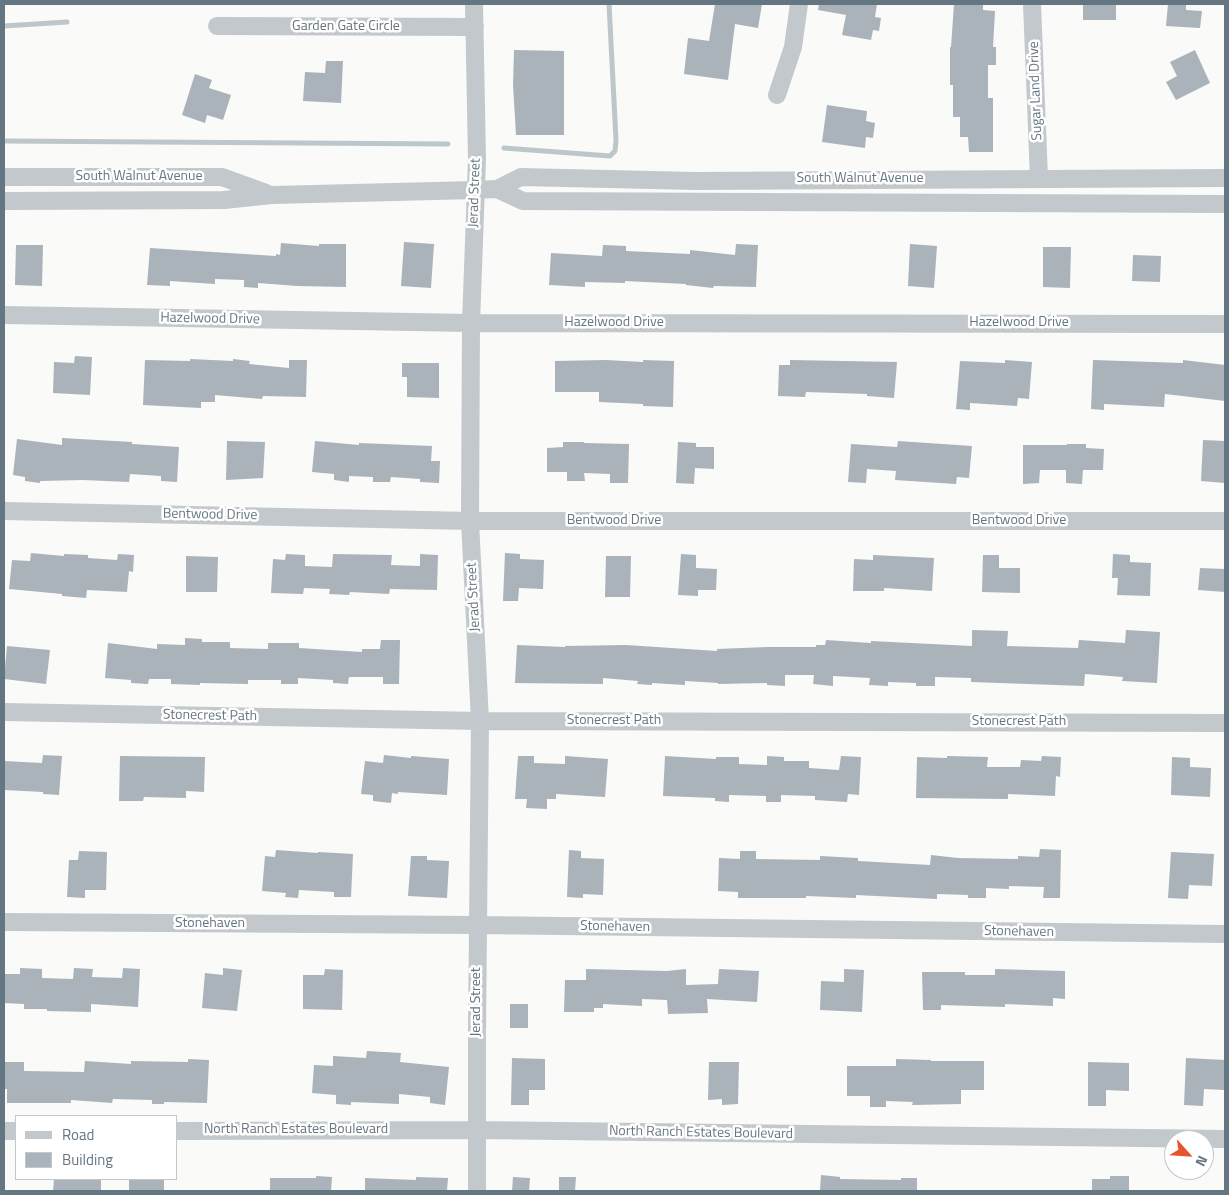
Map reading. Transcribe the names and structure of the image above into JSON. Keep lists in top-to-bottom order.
{
  "streets": {
    "street": [
      "Garden Gate Circle",
      "Sugar Land Drive",
      "South Walnut Avenue",
      "Jerad Street",
      "Hazelwood Drive",
      "Bentwood Drive",
      "Stonecrest Path",
      "Stonehaven",
      "North Ranch Estates Boulevard"
    ]
  },
  "crossings": [
    ["Garden Gate Circle", "Jerad Street"],
    ["Sugar Land Drive", "South Walnut Avenue"],
    ["South Walnut Avenue", "Jerad Street"],
    ["Jerad Street", "Hazelwood Drive"],
    ["Jerad Street", "Bentwood Drive"],
    ["Jerad Street", "Stonecrest Path"],
    ["Jerad Street", "Stonehaven"],
    ["Jerad Street", "North Ranch Estates Boulevard"]
  ],
  "legend": ["Road", "Building"],
  "north": "bottom right"
}
